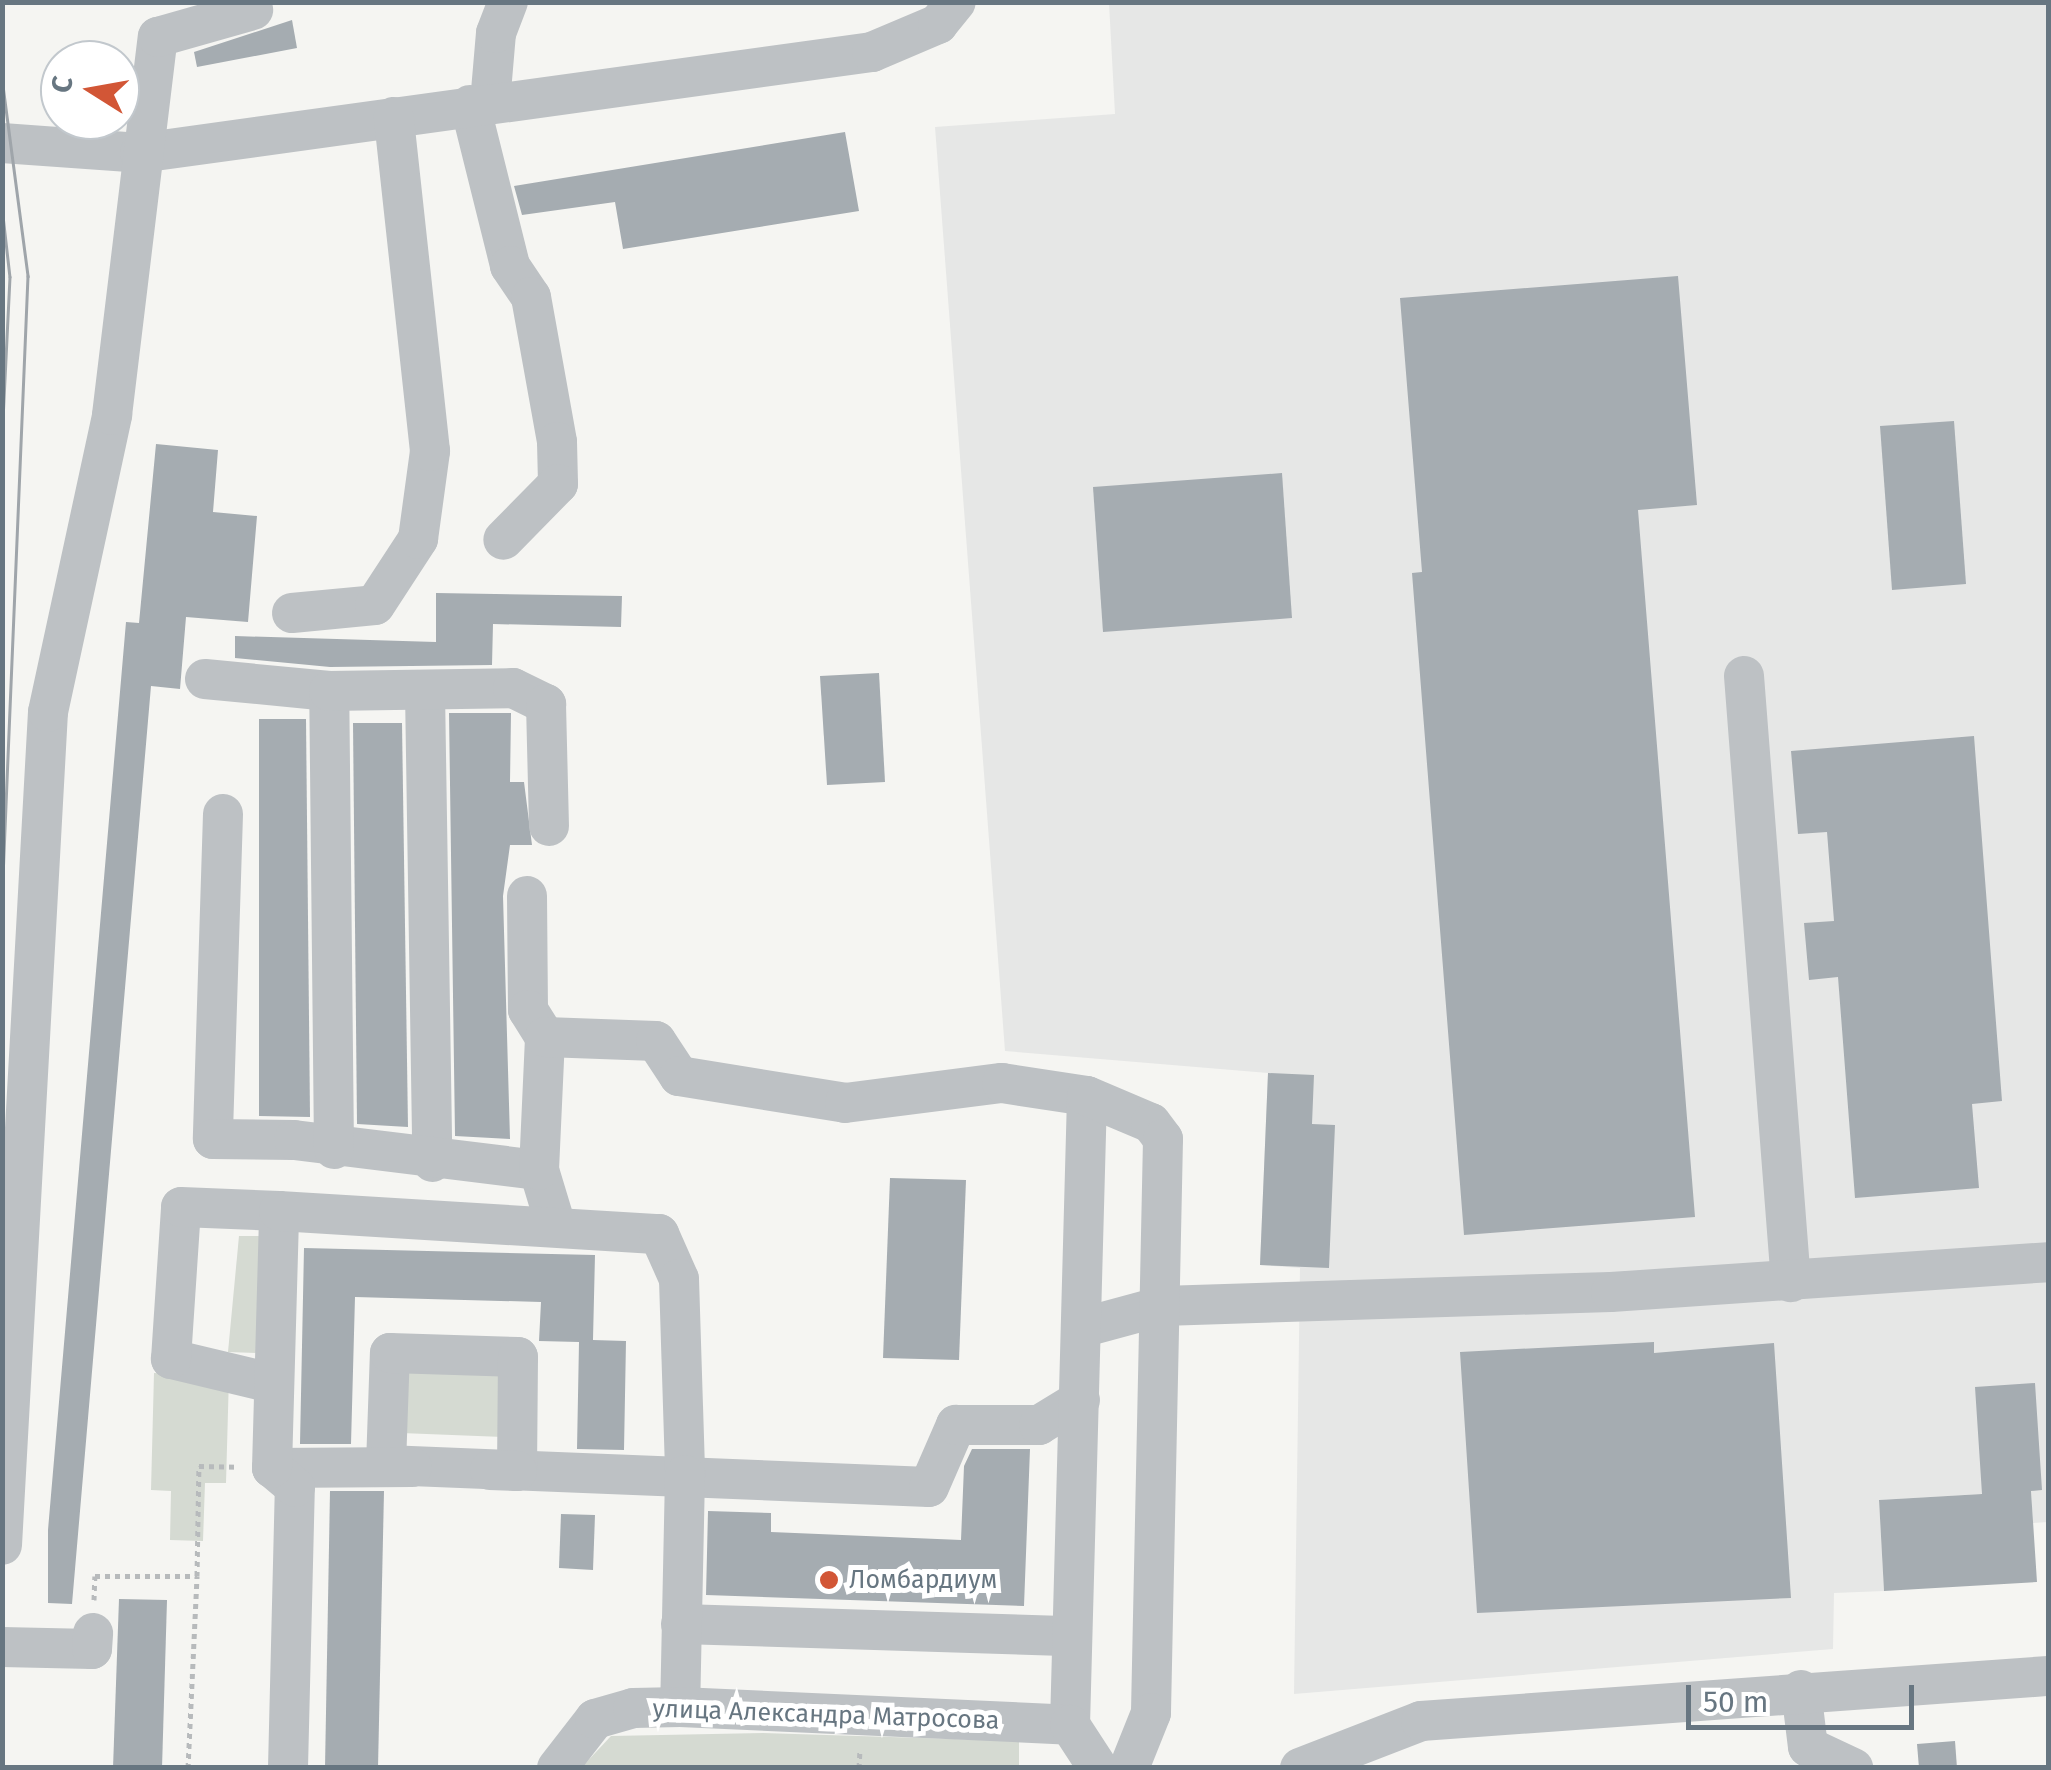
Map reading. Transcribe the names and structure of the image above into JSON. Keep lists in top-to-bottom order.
{
  "streets": {
    "street": ["улица Александра Матросова"]
  },
  "places": ["Ломбардиум"],
  "scale_bar": "50 m",
  "north": "left"
}
